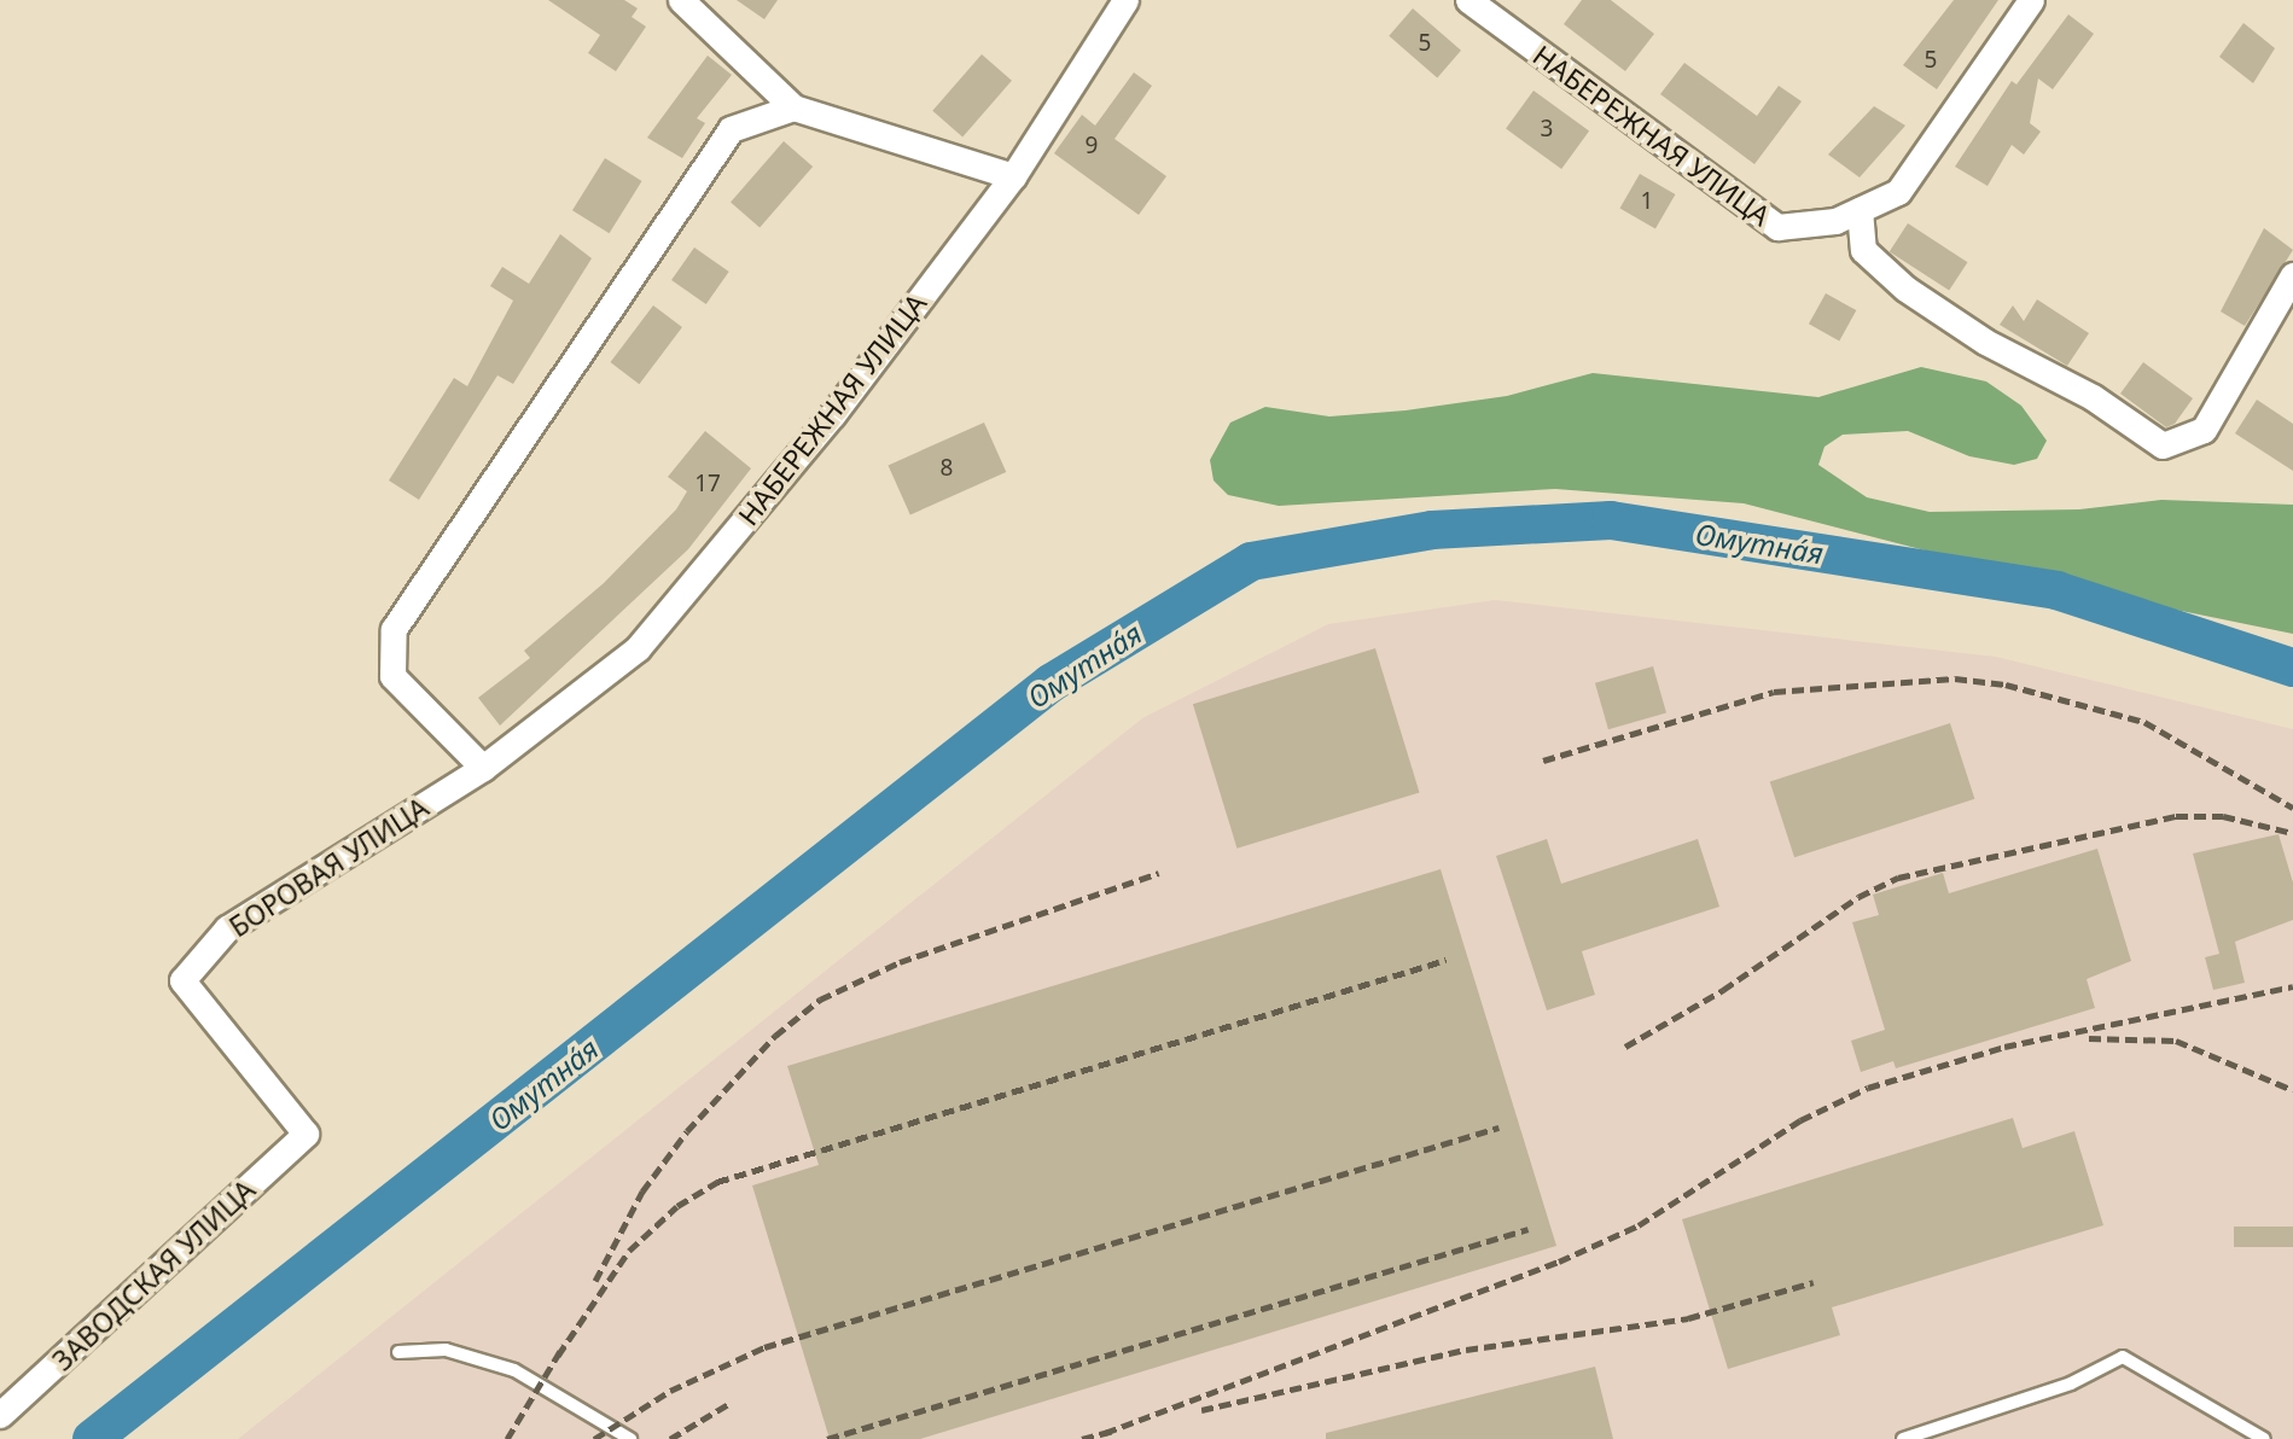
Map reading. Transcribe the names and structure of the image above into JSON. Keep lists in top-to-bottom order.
{
  "streets": {
    "street": ["НАБЕРЕЖНАЯ УЛИЦА", "БОРОВАЯ УЛИЦА", "ЗАВОДСКАЯ УЛИЦА"]
  },
  "crossings": [
    ["НАБЕРЕЖНАЯ УЛИЦА", "БОРОВАЯ УЛИЦА"],
    ["БОРОВАЯ УЛИЦА", "ЗАВОДСКАЯ УЛИЦА"]
  ],
  "water": ["Омутна́я"],
  "house_numbers": [
    "5",
    "5",
    "3",
    "9",
    "1",
    "8",
    "17"
  ]
}
